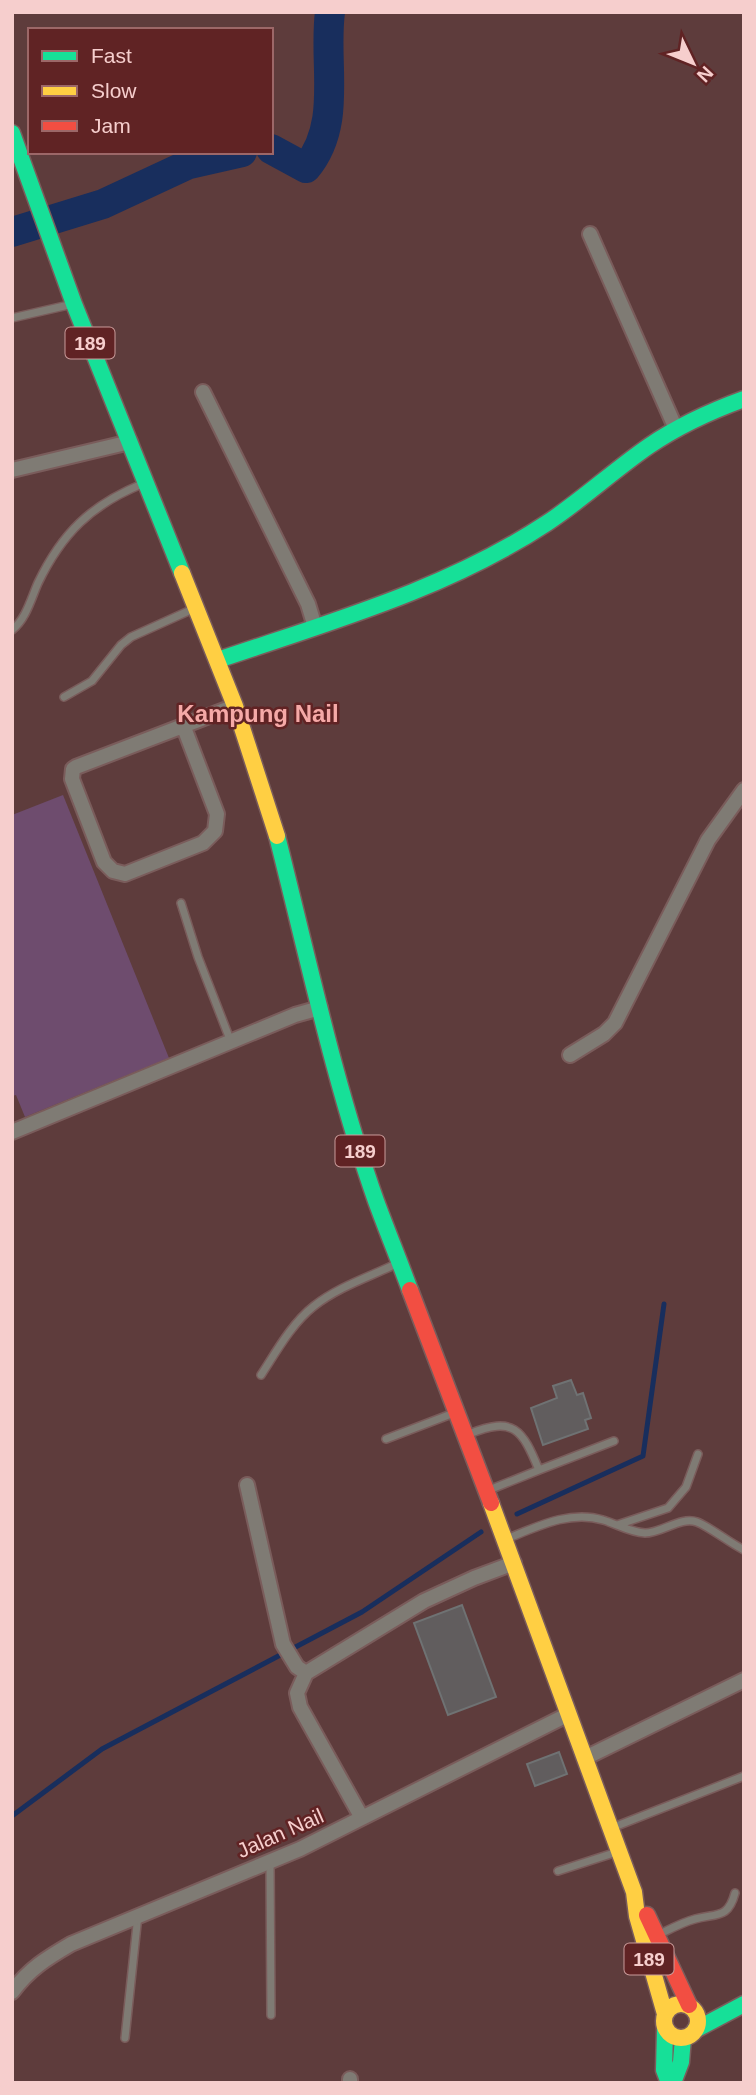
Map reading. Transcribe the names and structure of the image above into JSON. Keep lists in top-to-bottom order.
{
  "streets": {
    "main road": ["189"],
    "street": ["Jalan Nail"]
  },
  "crossings": [
    ["189", "Jalan Nail"]
  ],
  "districts": ["Kampung Nail"],
  "legend": ["Fast", "Slow", "Jam"],
  "north": "bottom right"
}
